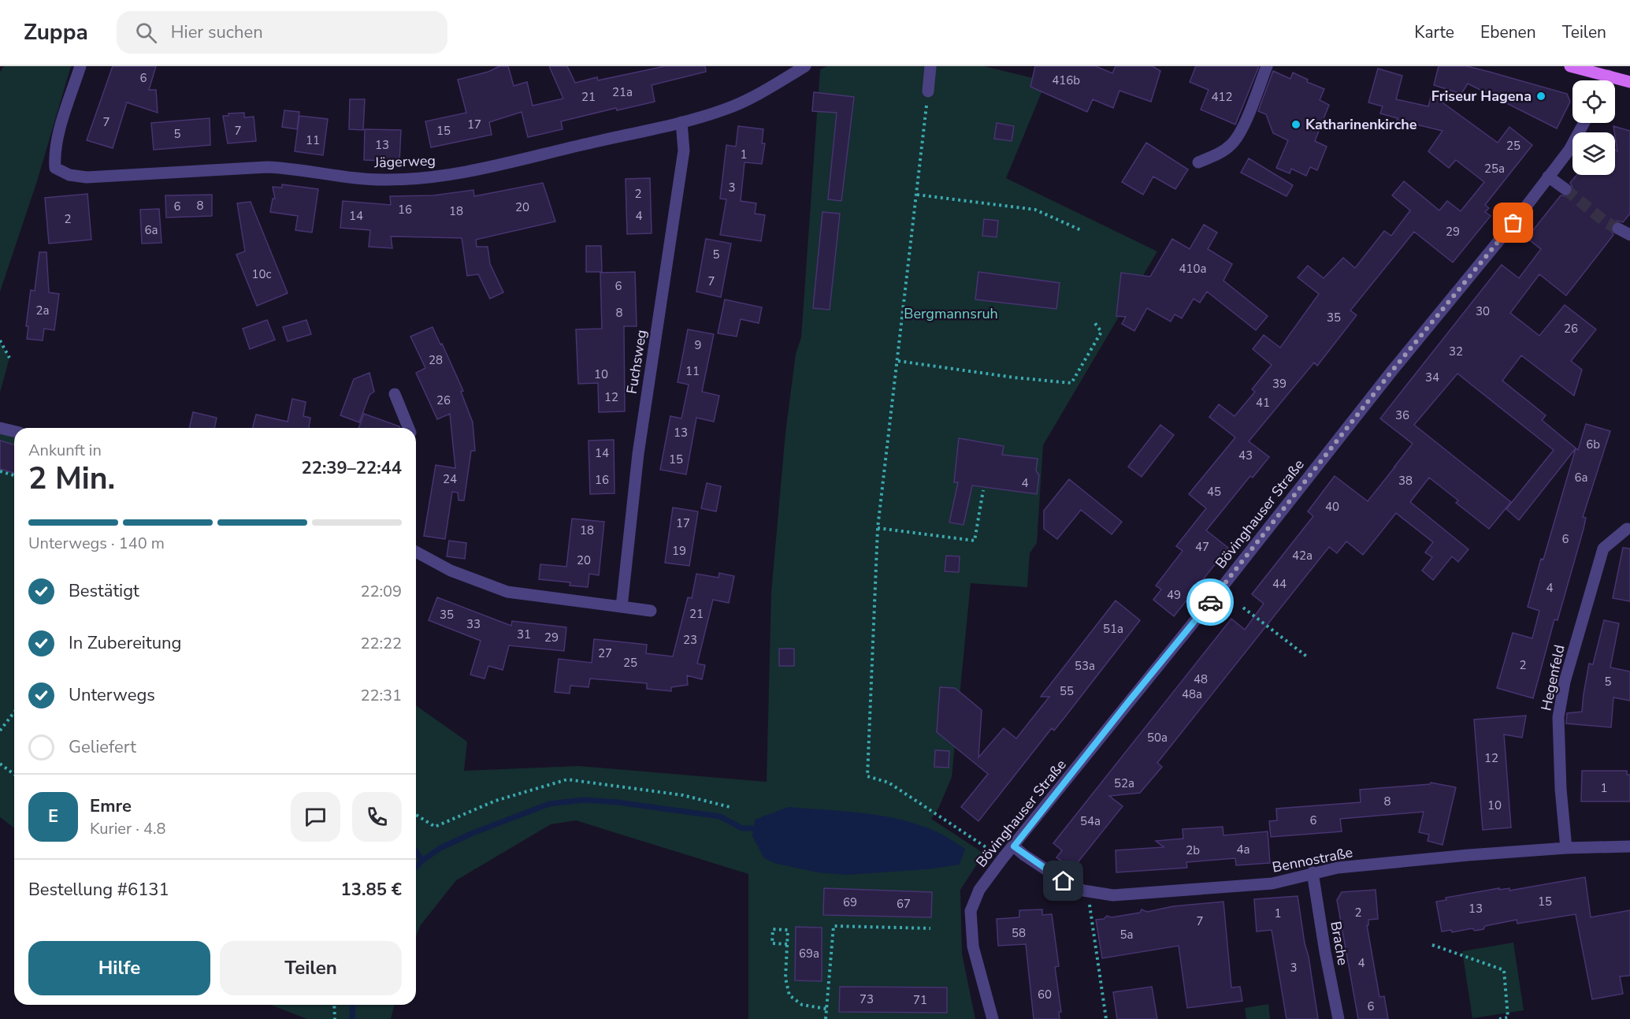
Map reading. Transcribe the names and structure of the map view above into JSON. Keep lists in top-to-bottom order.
{
  "streets": {
    "street": [
      "Jägerweg",
      "Fuchsweg",
      "Bövinghauser Straße",
      "Hegenfeld",
      "Bennostraße",
      "Brache"
    ]
  },
  "crossings": [
    ["Jägerweg", "Fuchsweg"],
    ["Bövinghauser Straße", "Bennostraße"],
    ["Hegenfeld", "Bennostraße"],
    ["Bennostraße", "Brache"]
  ],
  "parks": ["Bergmannsruh"],
  "places": ["Friseur Hagena", "Katharinenkirche"],
  "house_numbers": [
    "6",
    "416b",
    "21a",
    "21",
    "412",
    "7",
    "17",
    "7",
    "15",
    "5",
    "11",
    "13",
    "25",
    "1",
    "25a",
    "3",
    "2",
    "8",
    "6",
    "20",
    "16",
    "18",
    "14",
    "4",
    "2",
    "6a",
    "29",
    "5",
    "410a",
    "10c",
    "7",
    "6",
    "2a",
    "30",
    "8",
    "35",
    "26",
    "9",
    "32",
    "28",
    "11",
    "10",
    "34",
    "39",
    "12",
    "26",
    "41",
    "36",
    "13",
    "6b",
    "14",
    "43",
    "15",
    "6a",
    "24",
    "16",
    "38",
    "4",
    "45",
    "40",
    "17",
    "18",
    "6",
    "47",
    "19",
    "42a",
    "20",
    "44",
    "4",
    "49",
    "21",
    "35",
    "33",
    "51a",
    "31",
    "29",
    "23",
    "27",
    "25",
    "2",
    "53a",
    "48",
    "5",
    "55",
    "48a",
    "50a",
    "12",
    "52a",
    "1",
    "8",
    "10",
    "6",
    "54a",
    "4a",
    "2b",
    "15",
    "69",
    "67",
    "13",
    "2",
    "1",
    "7",
    "58",
    "5a",
    "69a",
    "4",
    "3",
    "60",
    "73",
    "71",
    "6"
  ],
  "page": {
    "header": "Zuppa",
    "search": "Hier suchen",
    "nav": ["Karte", "Ebenen", "Teilen"],
    "heading": ["2 Min.", "Ankunft in", "22:39–22:44"],
    "panel": [
      "Emre",
      "Kurier · 4.8",
      "Bestellung #6131",
      "13.85 €"
    ],
    "bar": "Unterwegs · 140 m",
    "list": [
      ["Bestätigt", "22:09"],
      ["In Zubereitung", "22:22"],
      ["Unterwegs", "22:31"],
      "Geliefert"
    ],
    "round": "E",
    "buttons": ["Hilfe", "Teilen"]
  }
}
